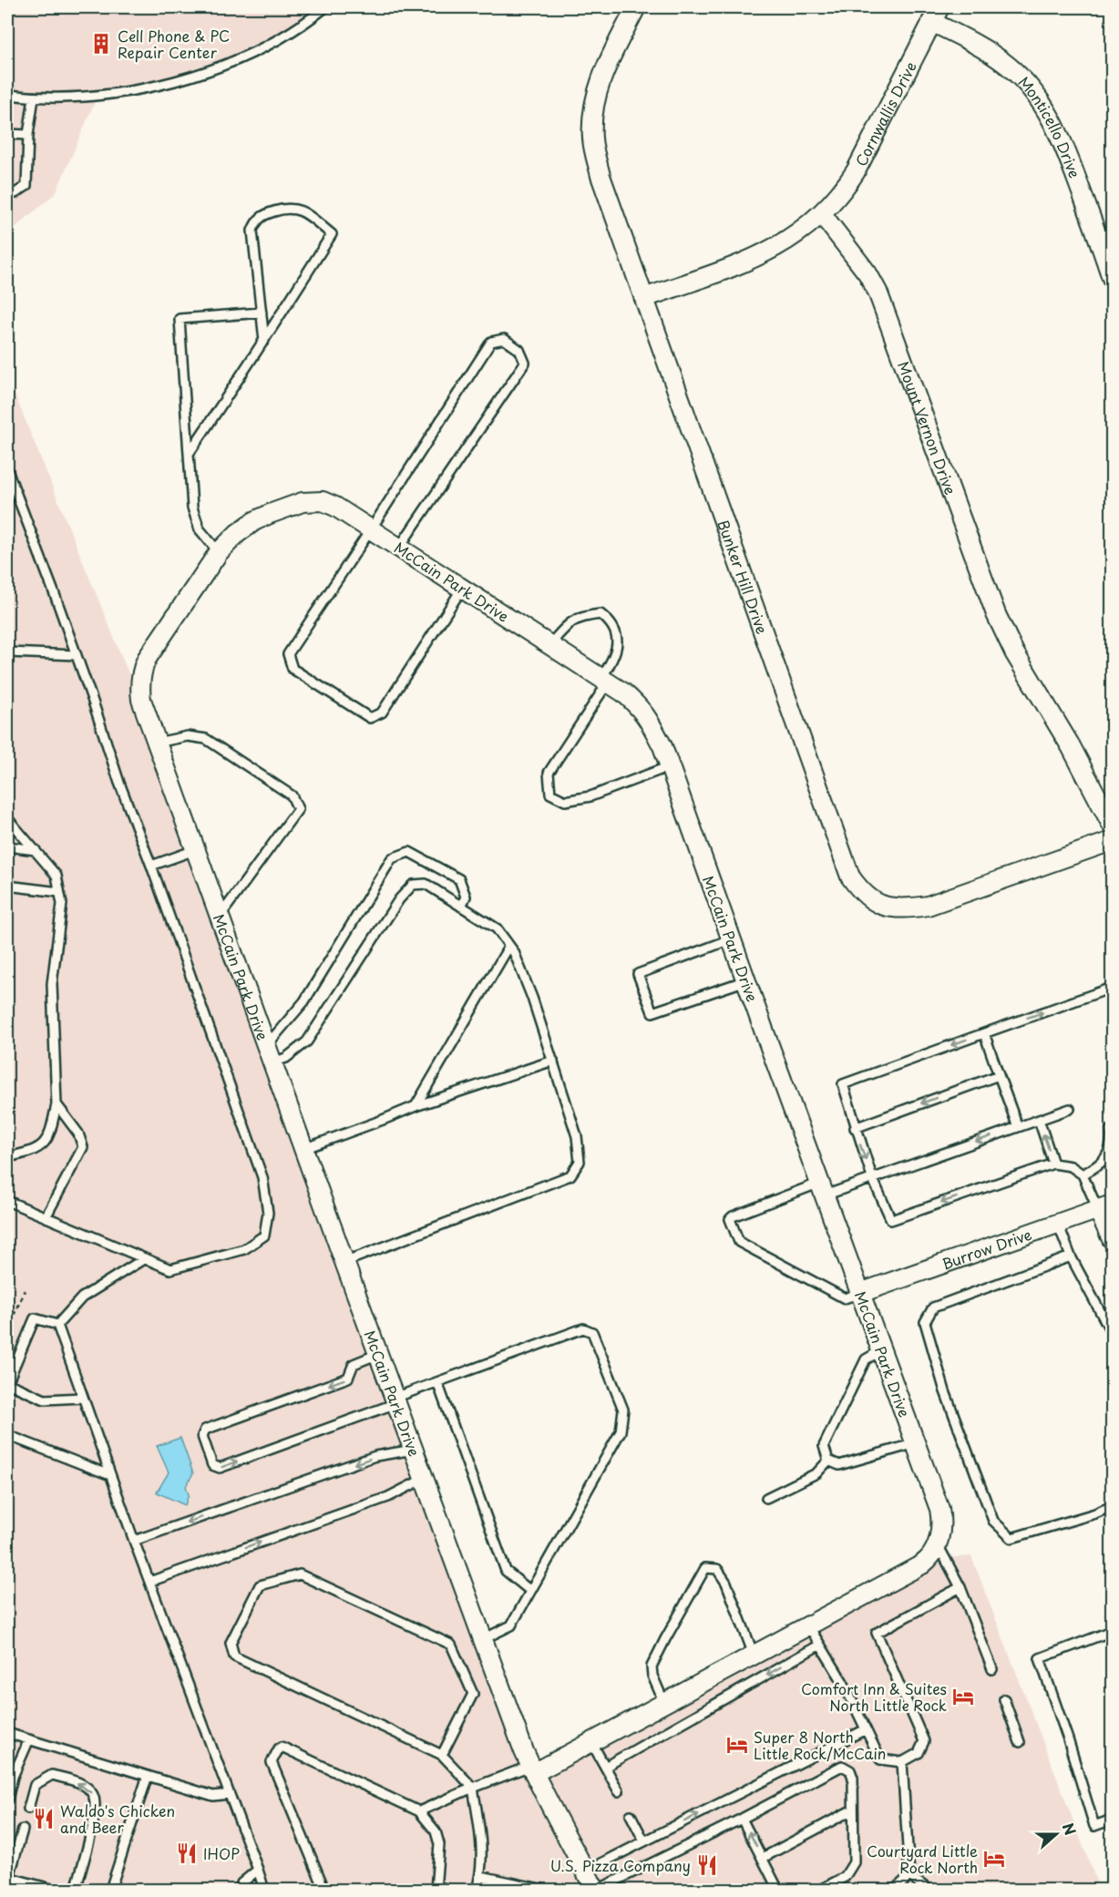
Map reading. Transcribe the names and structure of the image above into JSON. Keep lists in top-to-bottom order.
{
  "streets": {
    "street": [
      "Cornwallis Drive",
      "Monticello Drive",
      "Mount Vernon Drive",
      "Bunker Hill Drive",
      "McCain Park Drive",
      "Burrow Drive"
    ]
  },
  "crossings": [
    ["Cornwallis Drive", "Monticello Drive"],
    ["Cornwallis Drive", "Mount Vernon Drive"],
    ["McCain Park Drive", "Burrow Drive"]
  ],
  "places": {
    "building": ["Cell Phone & PC Repair Center"],
    "hotel": ["Comfort Inn & Suites North Little Rock", "Super 8 North Little Rock/McCain", "Courtyard Little Rock North"],
    "restaurant": ["Waldo's Chicken and Beer", "IHOP", "U.S. Pizza Company"]
  },
  "north": "right"
}
